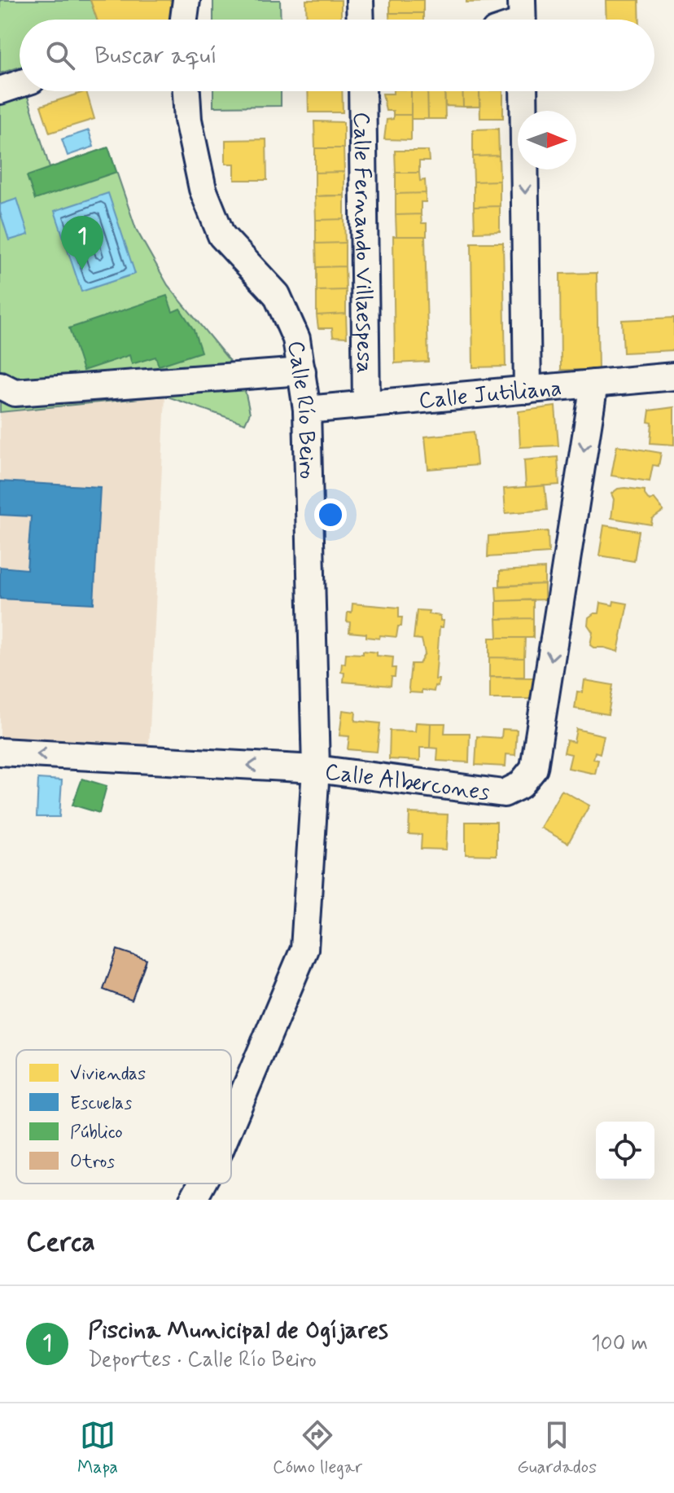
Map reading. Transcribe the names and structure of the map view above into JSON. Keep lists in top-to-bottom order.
{
  "streets": {
    "street": [
      "Calle Fernando Villaespesa",
      "Calle Jutiliana",
      "Calle Río Beiro",
      "Calle Albercones"
    ]
  },
  "crossings": [
    ["Calle Fernando Villaespesa", "Calle Jutiliana"],
    ["Calle Jutiliana", "Calle Río Beiro"],
    ["Calle Jutiliana", "Calle Albercones"],
    ["Calle Río Beiro", "Calle Albercones"]
  ],
  "legend": [
    "Viviendas",
    "Escuelas",
    "Público",
    "Otros"
  ],
  "north": "right",
  "page": {
    "search": "Buscar aquí",
    "pins": "1",
    "heading": "Cerca",
    "list": [
      {
        "mark": "1",
        "name": "Piscina Municipal de Ogíjares",
        "note": "Deportes · Calle Río Beiro",
        "value": "100 m"
      }
    ],
    "nav": ["Mapa", "Cómo llegar", "Guardados"]
  }
}
